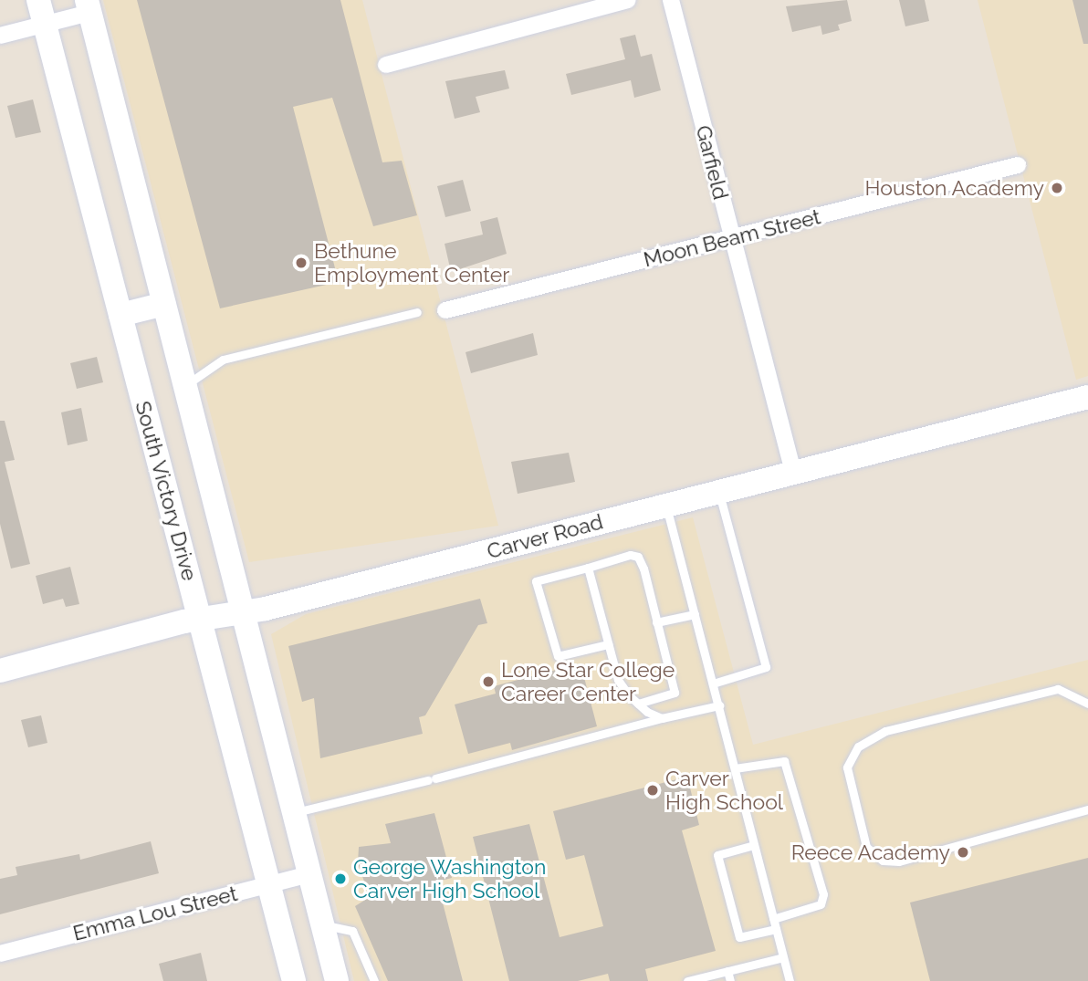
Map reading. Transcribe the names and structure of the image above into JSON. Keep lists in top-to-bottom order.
{
  "streets": {
    "main road": ["South Victory Drive", "Carver Road"],
    "street": ["Garfield", "Moon Beam Street", "Emma Lou Street"]
  },
  "crossings": [
    ["Garfield", "Moon Beam Street"],
    ["Garfield", "Carver Road"],
    ["South Victory Drive", "Carver Road"],
    ["South Victory Drive", "Emma Lou Street"]
  ],
  "places": [
    "Houston Academy",
    "Bethune Employment Center",
    "Lone Star College Career Center",
    "Carver High School",
    "Reece Academy",
    "George Washington Carver High School"
  ]
}
